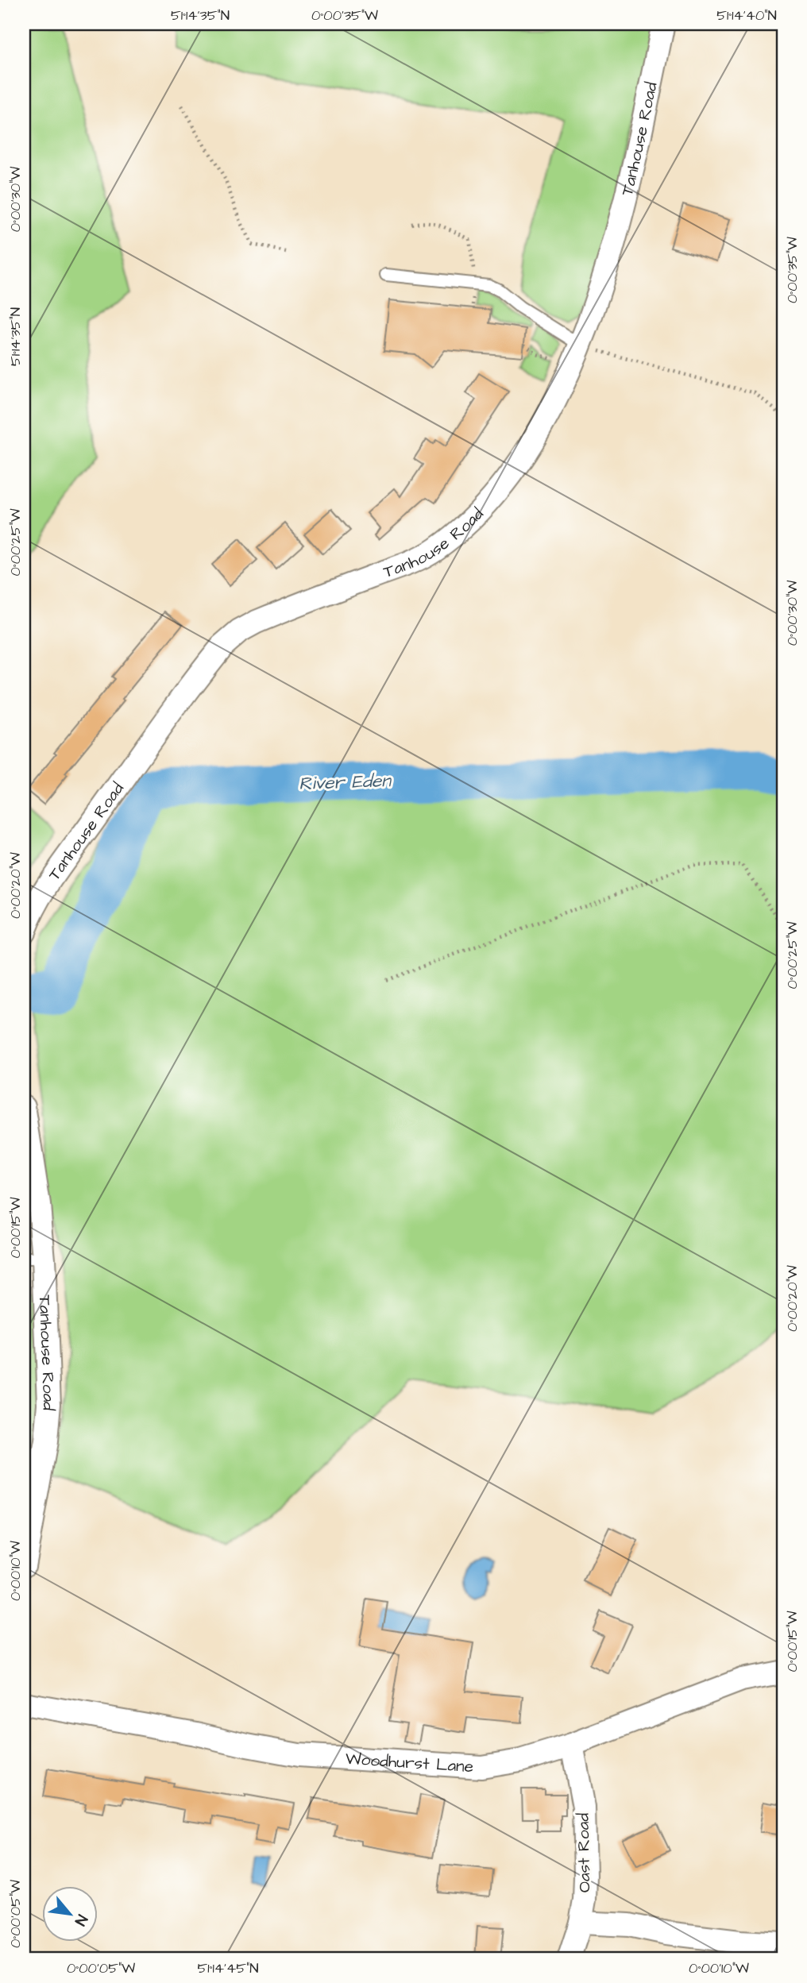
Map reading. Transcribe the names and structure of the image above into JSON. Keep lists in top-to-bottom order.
{
  "streets": {
    "street": ["Tanhouse Road", "Woodhurst Lane", "Oast Road"]
  },
  "crossings": [
    ["Woodhurst Lane", "Oast Road"]
  ],
  "water": ["River Eden"],
  "north": "bottom right",
  "coordinates": [
    "51°14'35\"N",
    "0°00'35\"W",
    "51°14'40\"N",
    "0°00'30\"W",
    "0°00'25\"W",
    "0°00'20\"W",
    "0°00'15\"W",
    "0°00'10\"W",
    "0°00'05\"W",
    "51°14'45\"N"
  ]
}
